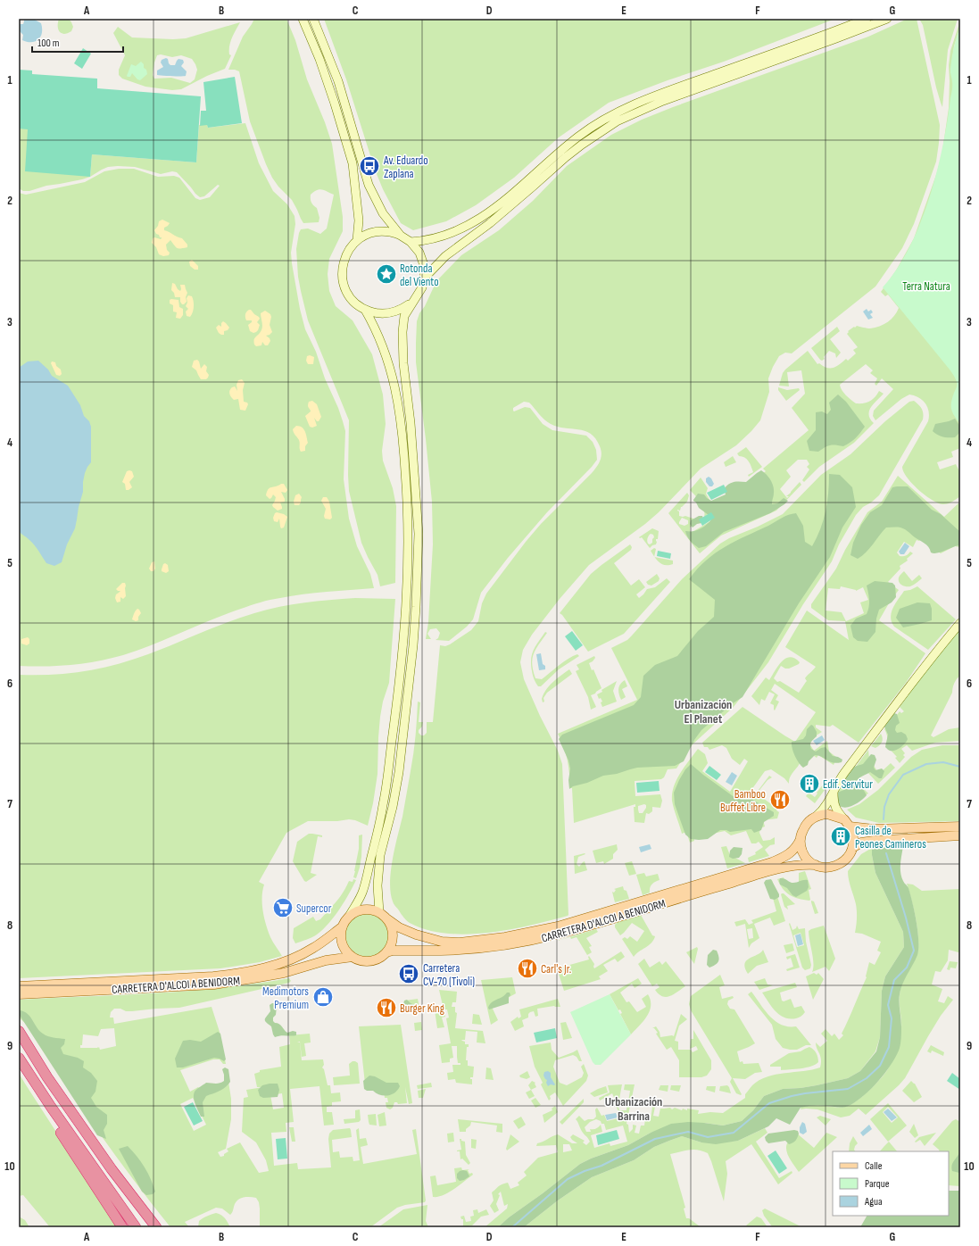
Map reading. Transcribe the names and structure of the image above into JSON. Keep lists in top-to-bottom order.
{
  "streets": {
    "main road": ["CARRETERA D'ALCOI A BENIDORM"]
  },
  "districts": ["Urbanización El Planet", "Urbanización Barrina"],
  "parks": ["Terra Natura"],
  "places": {
    "bus stop": ["Av. Eduardo Zaplana", "Carretera CV-70 (Tivoli)"],
    "place": ["Rotonda del Viento"],
    "building": ["Edif. Servitur", "Casilla de Peones Camineros"],
    "restaurant": ["Bamboo Buffet Libre", "Carl's Jr.", "Burger King"],
    "supermarket": ["Supercor"],
    "shop": ["Medimotors Premium"]
  },
  "legend": ["Calle", "Parque", "Agua"],
  "scale_bar": "100 m",
  "grid": {
    "columns": [
      "A",
      "B",
      "C",
      "D",
      "E",
      "F",
      "G"
    ],
    "rows": [
      "1",
      "2",
      "3",
      "4",
      "5",
      "6",
      "7",
      "8",
      "9",
      "10"
    ]
  }
}
